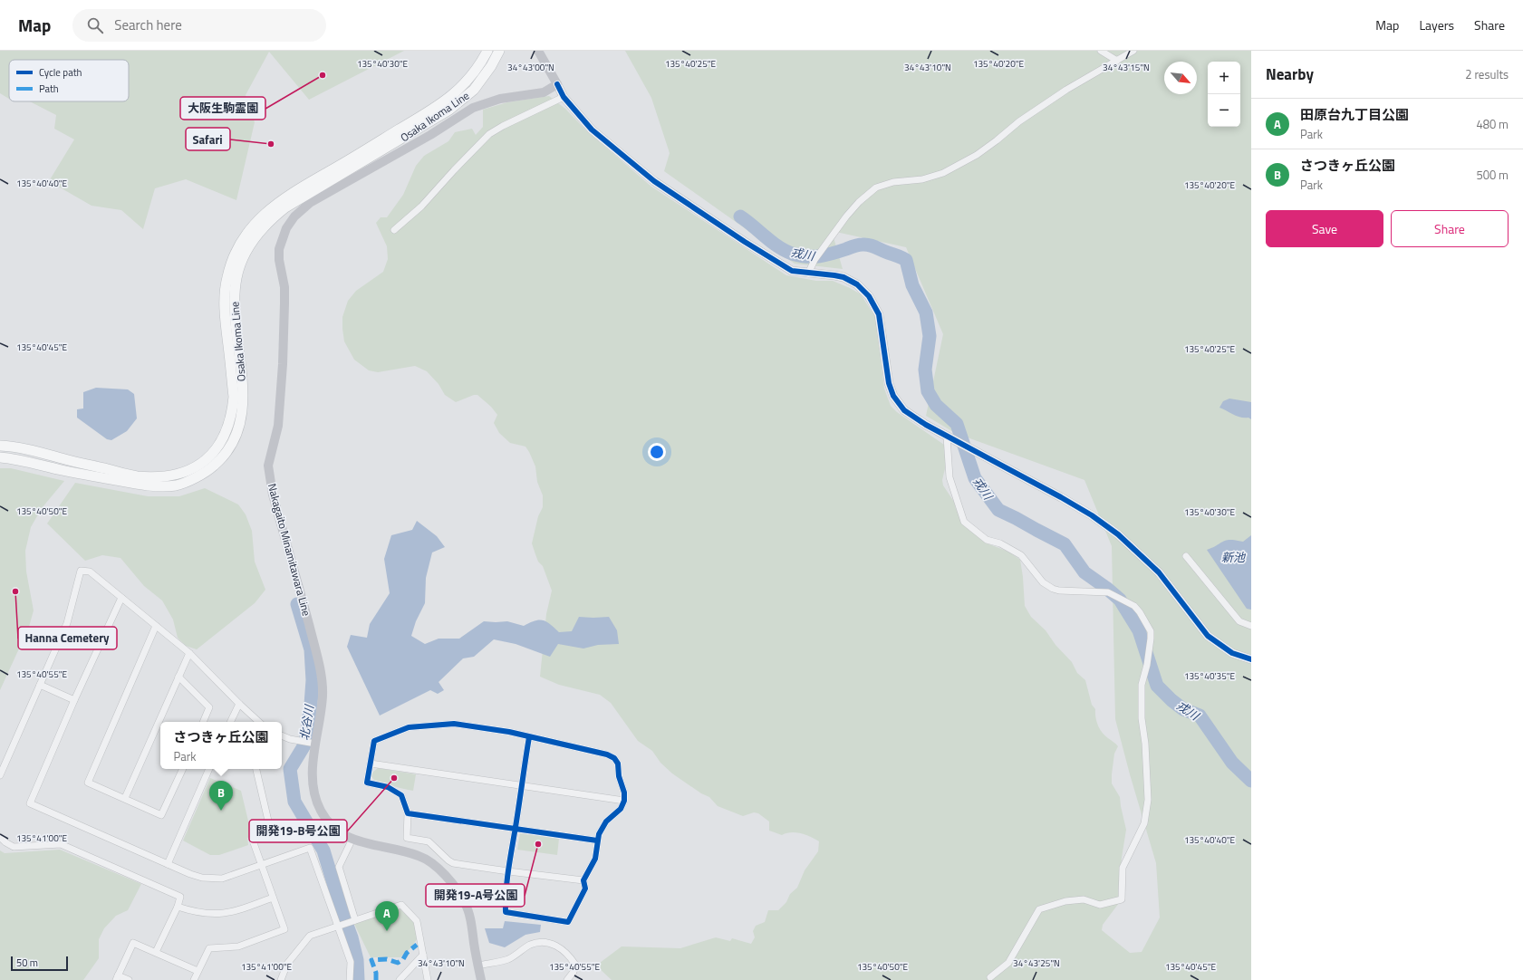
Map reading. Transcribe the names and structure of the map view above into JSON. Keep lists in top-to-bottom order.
{
  "streets": {
    "main road": ["Osaka Ikoma Line", "Nakagaito Minamitawara Line"]
  },
  "water": ["戎川", "新池", "北谷川"],
  "places": [
    "大阪生駒霊園",
    "Safari",
    "Hanna Cemetery",
    "開発19-B号公園",
    "開発19-A号公園"
  ],
  "legend": ["Cycle path", "Path"],
  "scale_bar": "50 m",
  "north": "bottom right",
  "page": {
    "header": "Map",
    "search": "Search here",
    "nav": ["Map", "Layers", "Share"],
    "heading": ["Nearby", "2 results"],
    "map_buttons": ["+", "−"],
    "list": [
      {
        "mark": "A",
        "name": "田原台九丁目公園",
        "note": "Park",
        "value": "480 m"
      },
      {
        "mark": "B",
        "name": "さつきヶ丘公園",
        "note": "Park",
        "value": "500 m"
      }
    ],
    "buttons": ["Save", "Share"],
    "popup": ["さつきヶ丘公園", "Park"],
    "pins": ["B", "A"],
    "scale": "50 m"
  },
  "coordinates": [
    "135°40'30\"E",
    "135°40'25\"E",
    "135°40'20\"E",
    "34°43'00\"N",
    "34°43'10\"N",
    "34°43'15\"N",
    "135°40'40\"E",
    "135°40'45\"E",
    "135°40'50\"E",
    "135°40'55\"E",
    "135°40'35\"E",
    "135°41'00\"E",
    "34°43'25\"N"
  ]
}
